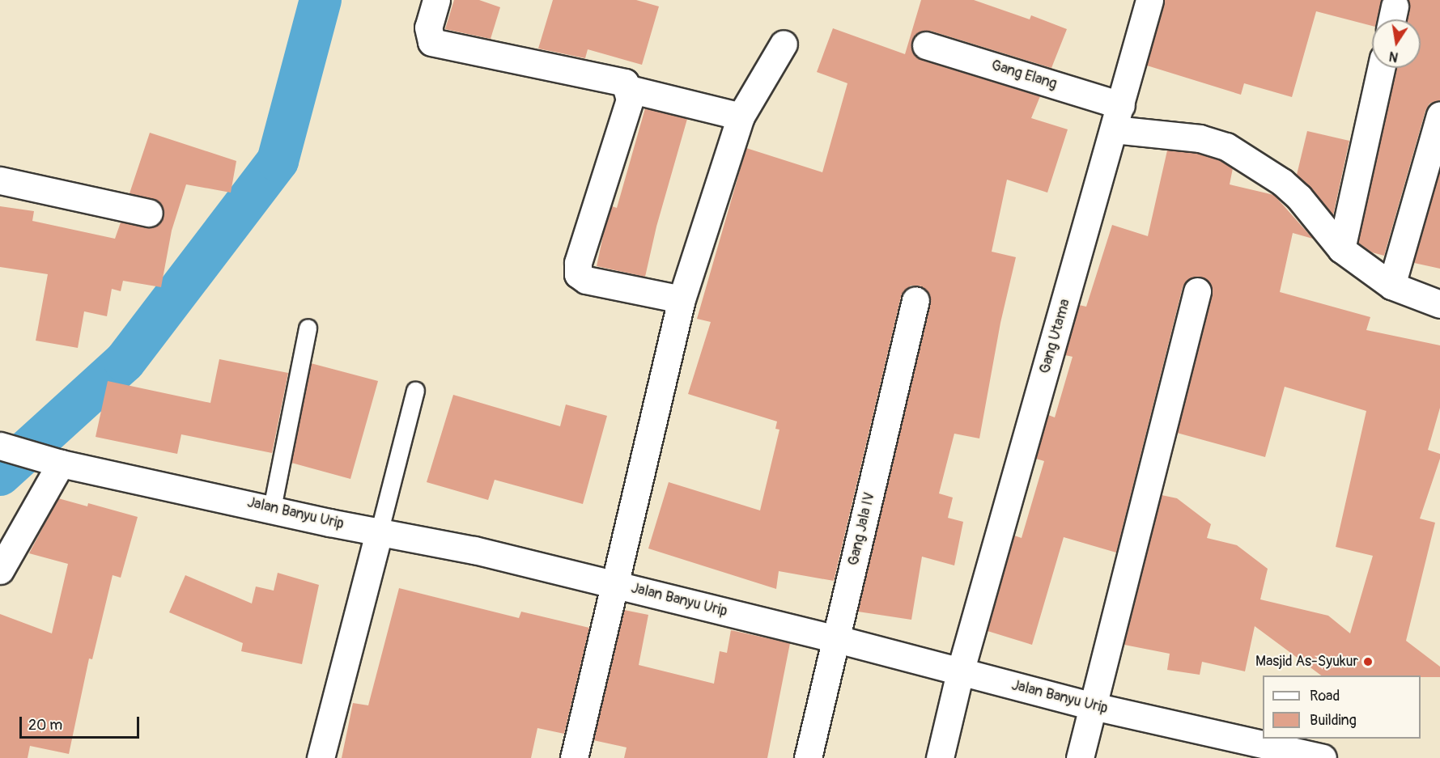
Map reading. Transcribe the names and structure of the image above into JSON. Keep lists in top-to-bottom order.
{
  "streets": {
    "street": [
      "Gang Elang",
      "Gang Utama",
      "Jalan Banyu Urip",
      "Gang Jala IV"
    ]
  },
  "crossings": [
    ["Gang Elang", "Gang Utama"],
    ["Gang Utama", "Jalan Banyu Urip"],
    ["Jalan Banyu Urip", "Gang Jala IV"]
  ],
  "places": ["Masjid As-Syukur"],
  "legend": ["Road", "Building"],
  "scale_bar": "20 m",
  "north": "bottom"
}
